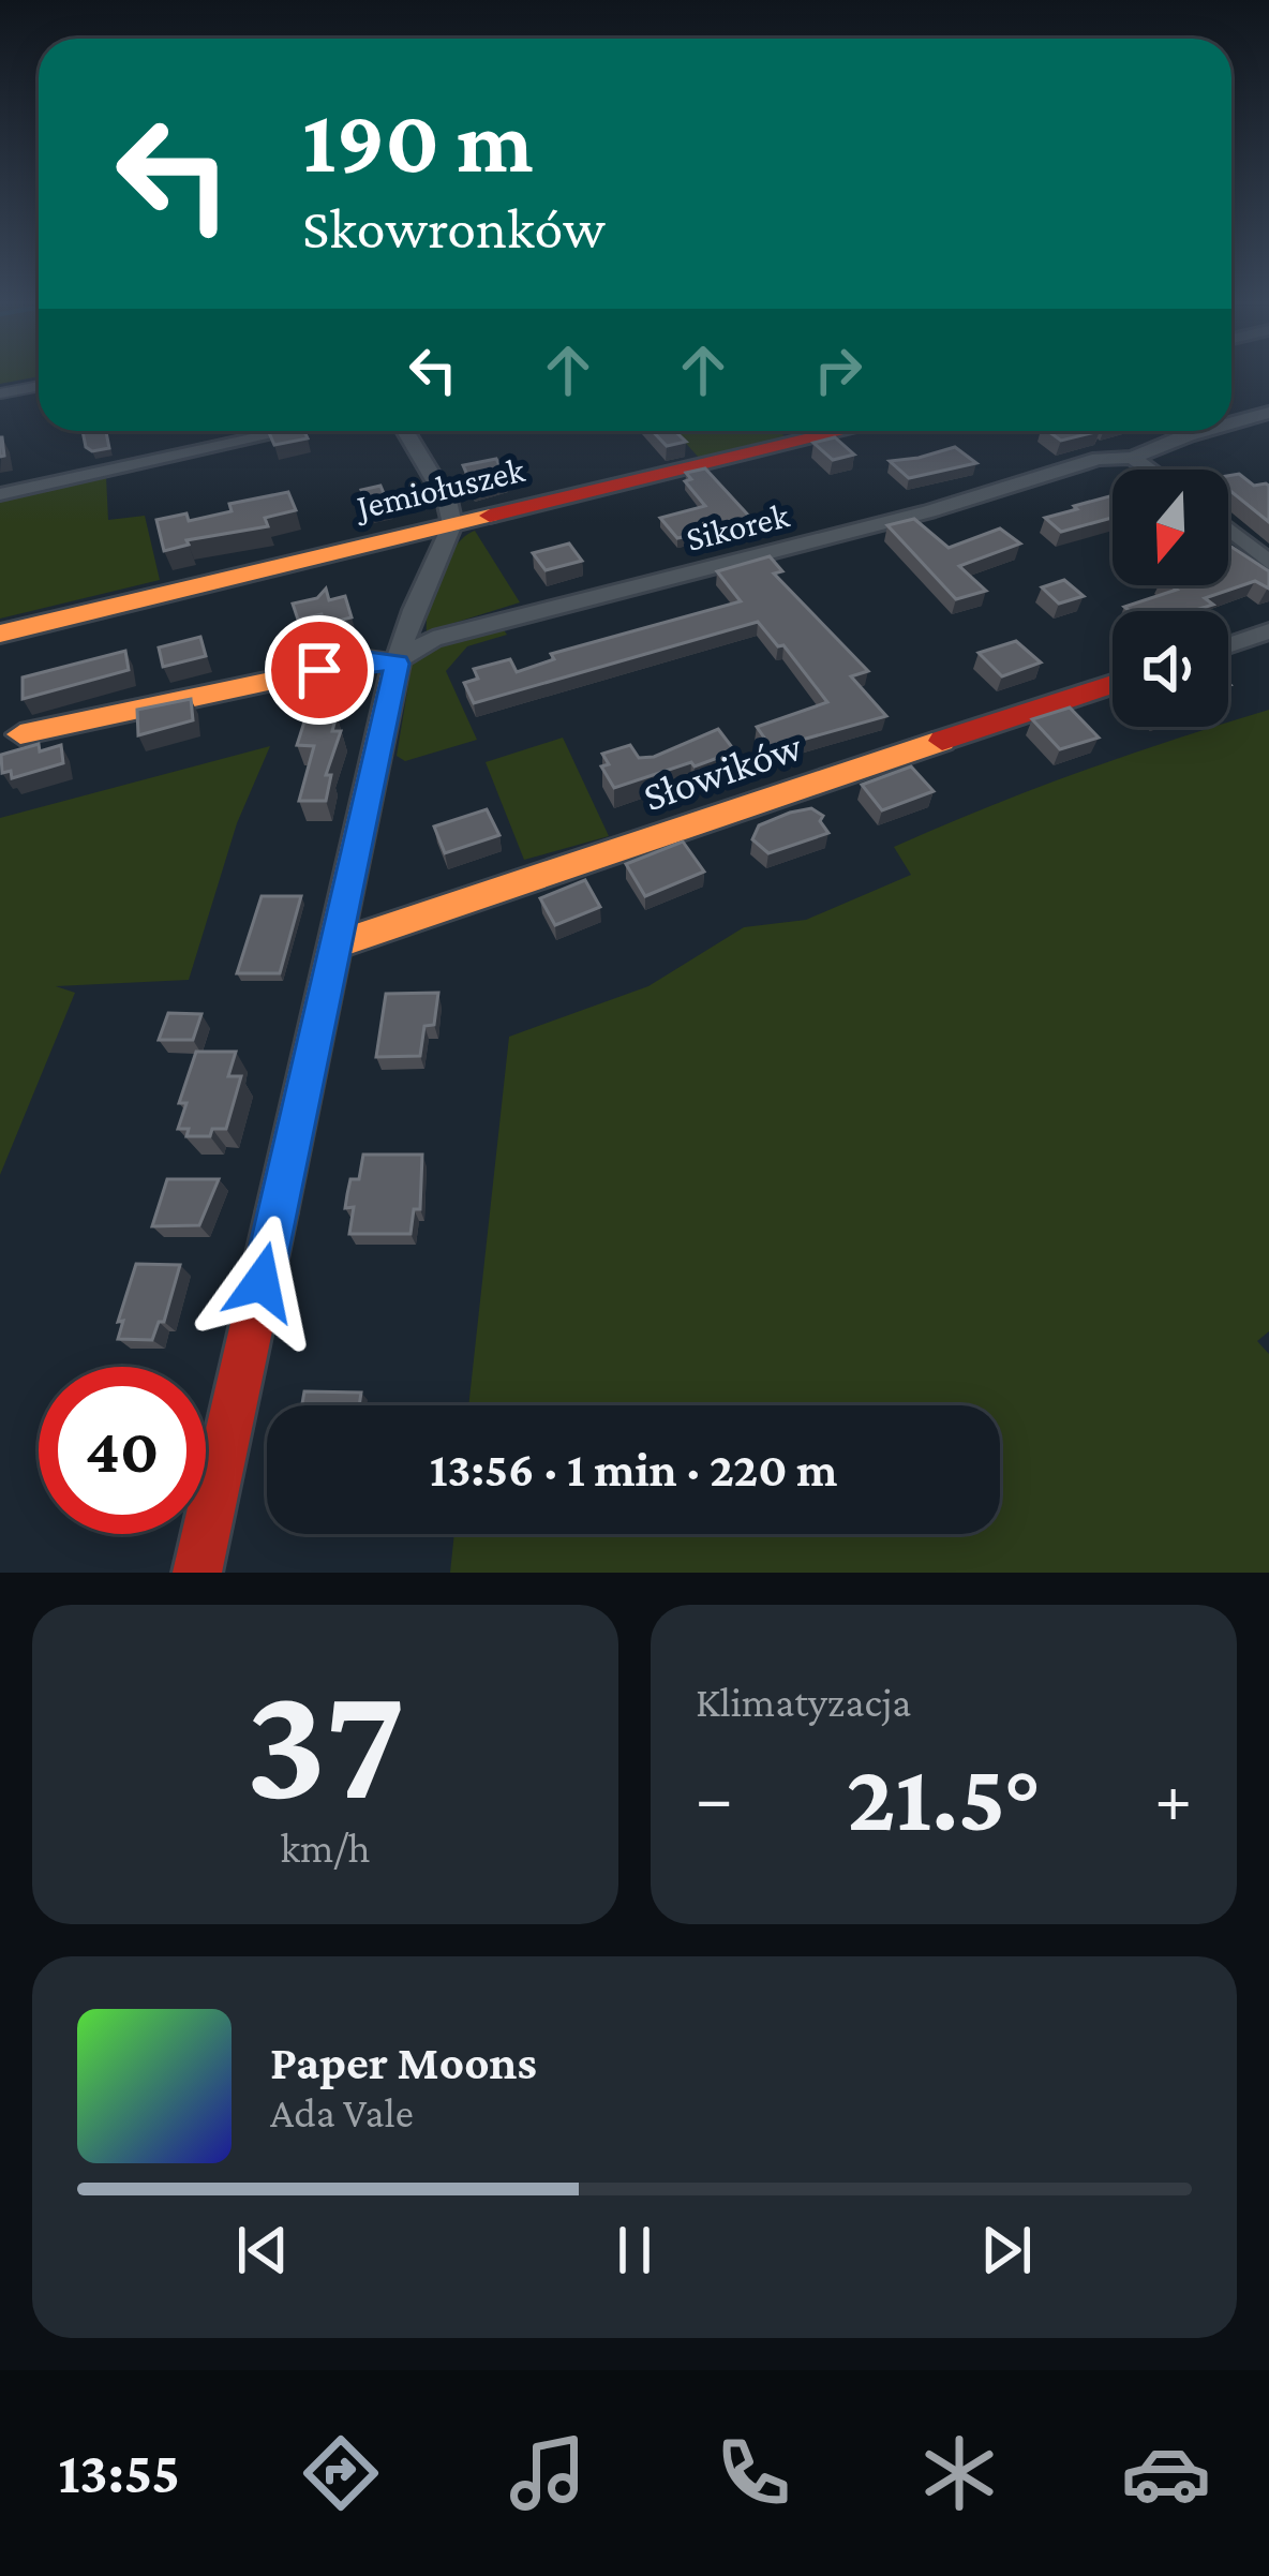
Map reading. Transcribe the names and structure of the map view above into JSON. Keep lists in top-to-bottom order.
{
  "streets": {
    "street": ["Jemiołuszek", "Sikorek", "Słowików"]
  },
  "north": "bottom",
  "page": {
    "turn": ["190 m", "Skowronków"],
    "limit": "40",
    "trip": "13:56 · 1 min · 220 m",
    "tile": [
      ["37", "km/h"],
      "Klimatyzacja"
    ],
    "heat": ["−", "21.5°", "+"],
    "song": ["Paper Moons", "Ada Vale"],
    "tabs": "13:55"
  }
}
